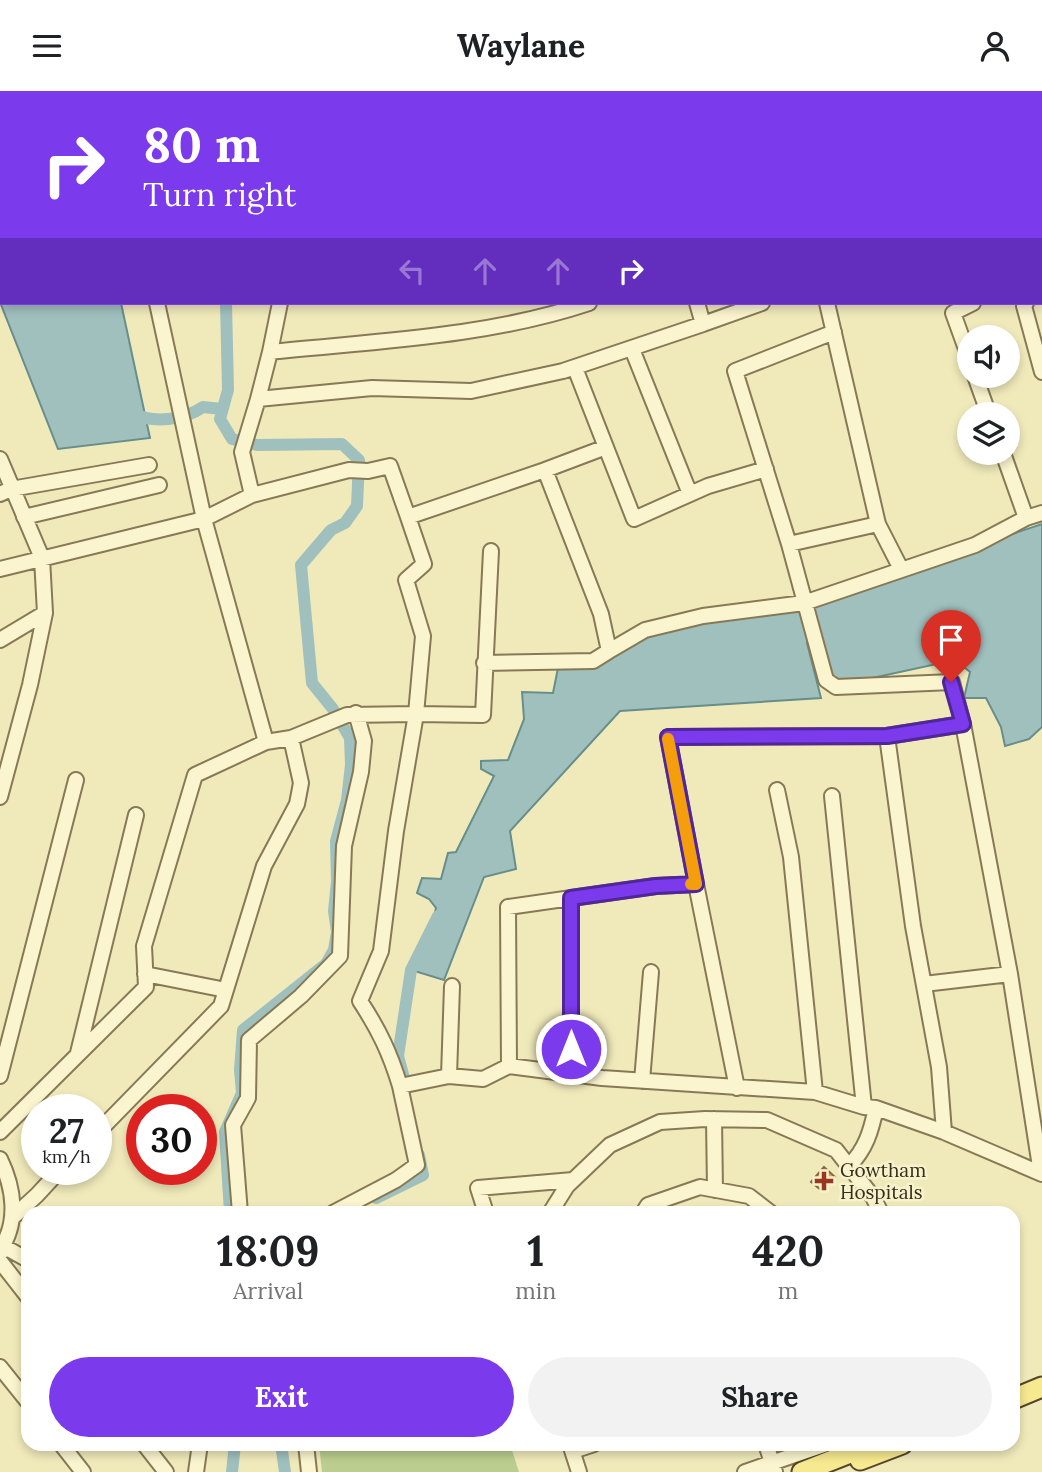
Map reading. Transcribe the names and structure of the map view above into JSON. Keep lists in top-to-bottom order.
{
  "places": {
    "health": ["Gowtham Hospitals"]
  },
  "page": {
    "header": "Waylane",
    "turn": ["80 m", "Turn right"],
    "speed": "27 km/h",
    "limit": "30",
    "eta": [
      "18:09",
      "Arrival",
      "1",
      "min",
      "420",
      "m"
    ],
    "buttons": ["Exit", "Share"]
  }
}
